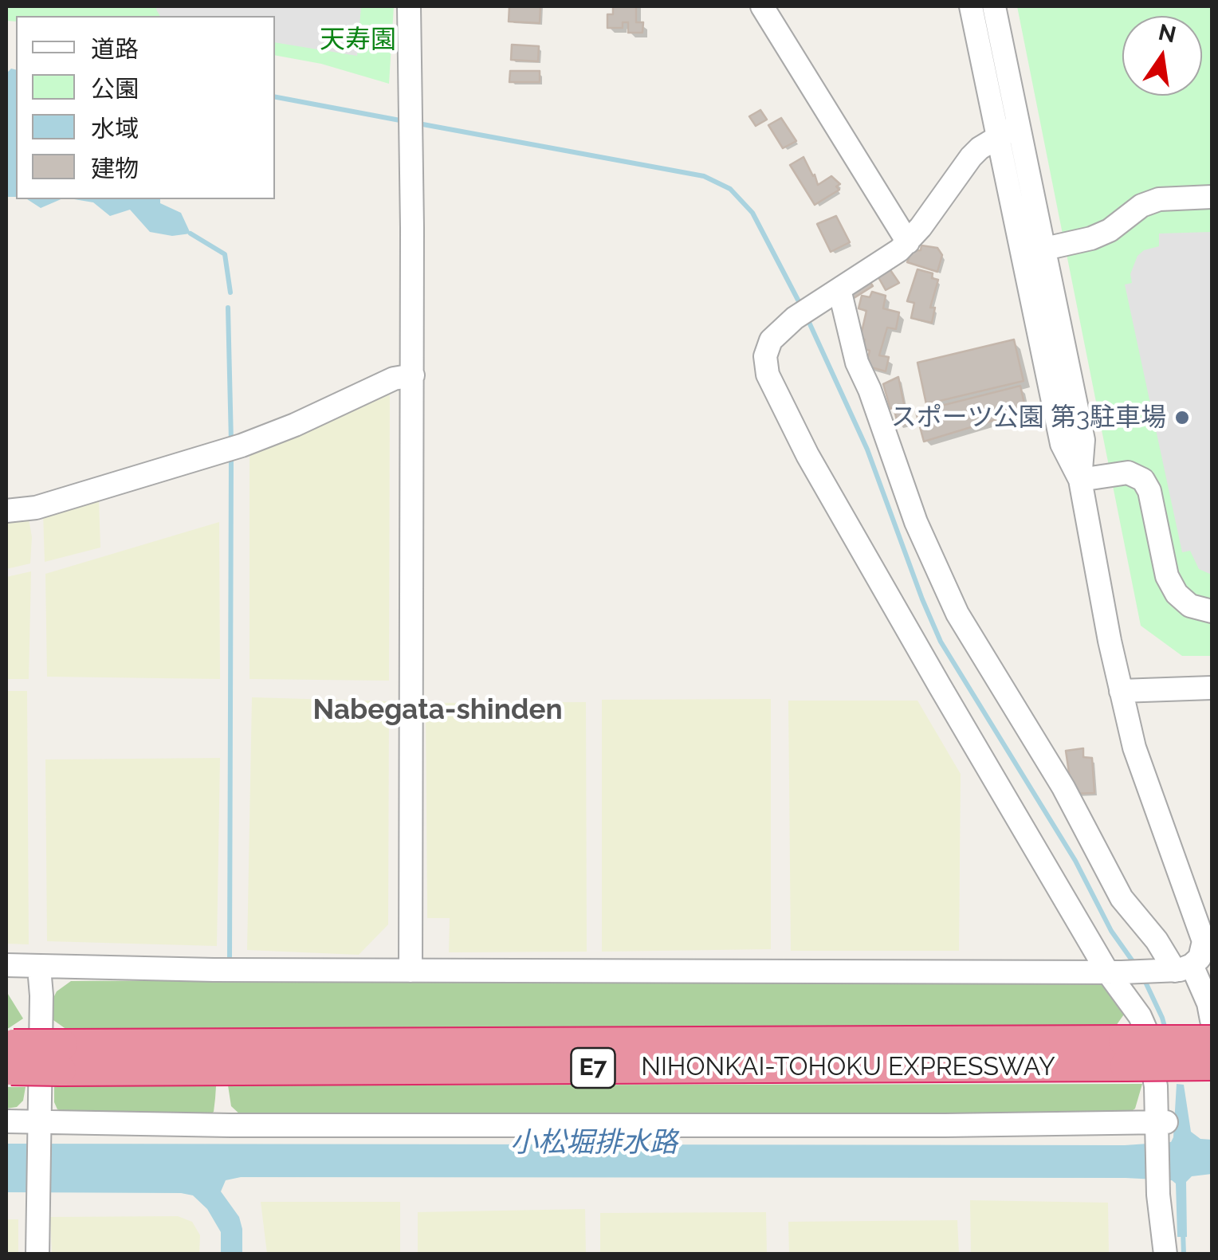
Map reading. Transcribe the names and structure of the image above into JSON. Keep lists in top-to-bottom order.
{
  "streets": {
    "highway": ["NIHONKAI-TOHOKU EXPRESSWAY", "E7"]
  },
  "districts": ["Nabegata-shinden"],
  "water": ["小松堀排水路"],
  "parks": ["天寿園"],
  "places": ["スポーツ公園 第3駐車場"],
  "legend": [
    "道路",
    "公園",
    "水域",
    "建物"
  ],
  "north": "top"
}
